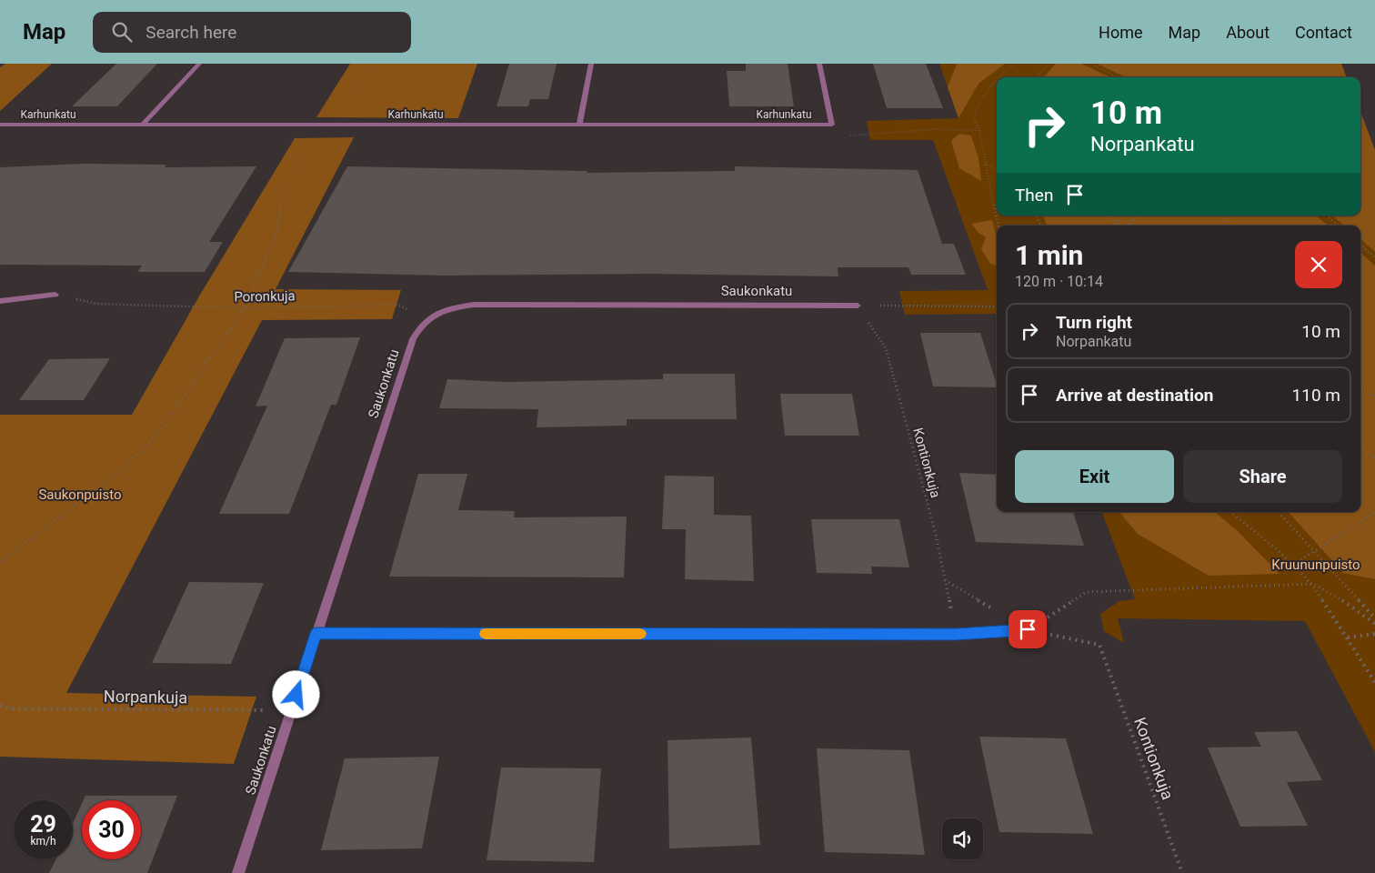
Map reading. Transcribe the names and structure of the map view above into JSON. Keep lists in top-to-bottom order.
{
  "streets": {
    "street": ["Karhunkatu", "Saukonkatu"],
    "path": ["Poronkuja", "Kontionkuja", "Norpankuja"]
  },
  "crossings": [
    ["Saukonkatu", "Poronkuja"],
    ["Saukonkatu", "Kontionkuja"],
    ["Saukonkatu", "Norpankuja"]
  ],
  "parks": ["Saukonpuisto", "Kruununpuisto"],
  "page": {
    "header": "Map",
    "search": "Search here",
    "nav": [
      "Home",
      "Map",
      "About",
      "Contact"
    ],
    "turn": ["10 m", "Norpankatu"],
    "then": "Then",
    "heading": ["1 min", "120 m · 10:14"],
    "list": [
      {
        "name": "Turn right",
        "note": "Norpankatu",
        "value": "10 m"
      },
      {
        "name": "Arrive at destination",
        "value": "110 m"
      }
    ],
    "buttons": ["Exit", "Share"],
    "speed": "29 km/h",
    "limit": "30"
  }
}
